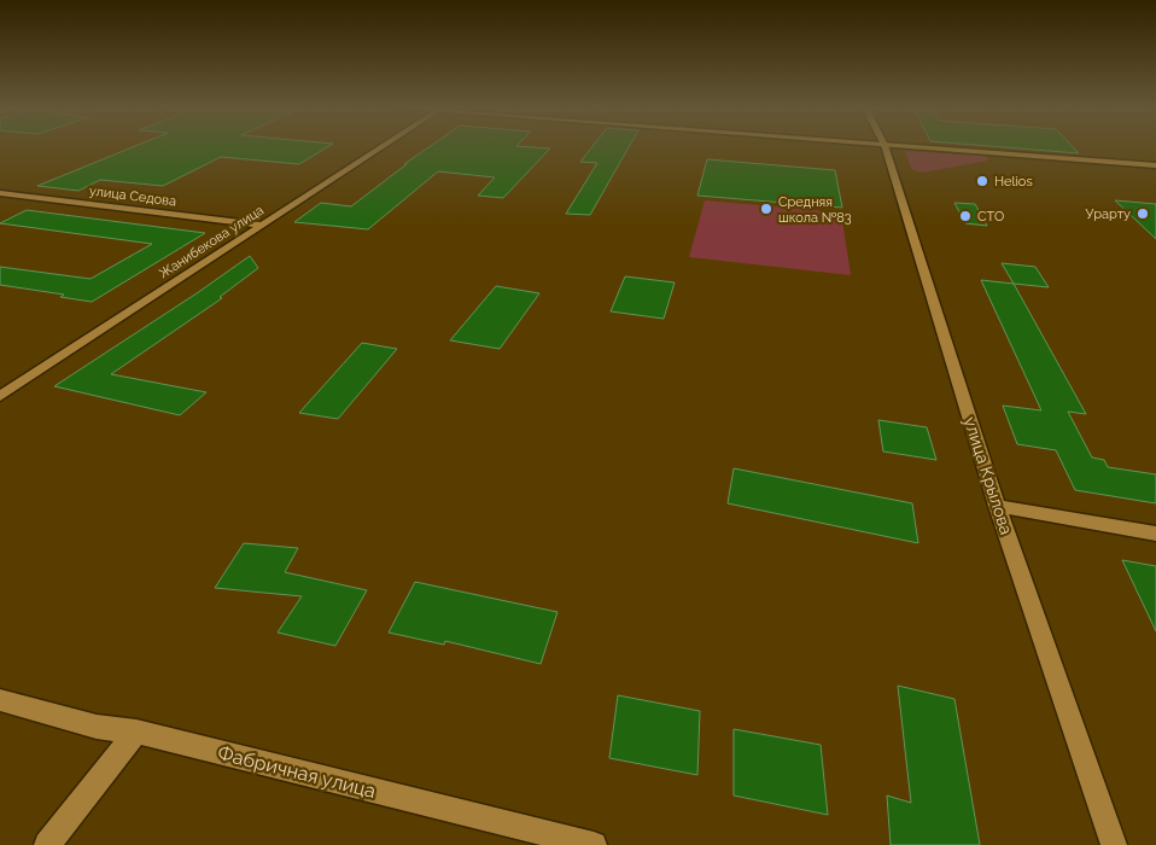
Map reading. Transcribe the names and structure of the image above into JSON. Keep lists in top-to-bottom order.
{
  "streets": {
    "street": [
      "улица Седова",
      "Жанибекова улица",
      "улица Крылова",
      "Фабричная улица"
    ]
  },
  "crossings": [
    ["улица Седова", "Жанибекова улица"]
  ],
  "places": [
    "Helios",
    "Средняя школа №83",
    "Урарту",
    "СТО"
  ]
}
